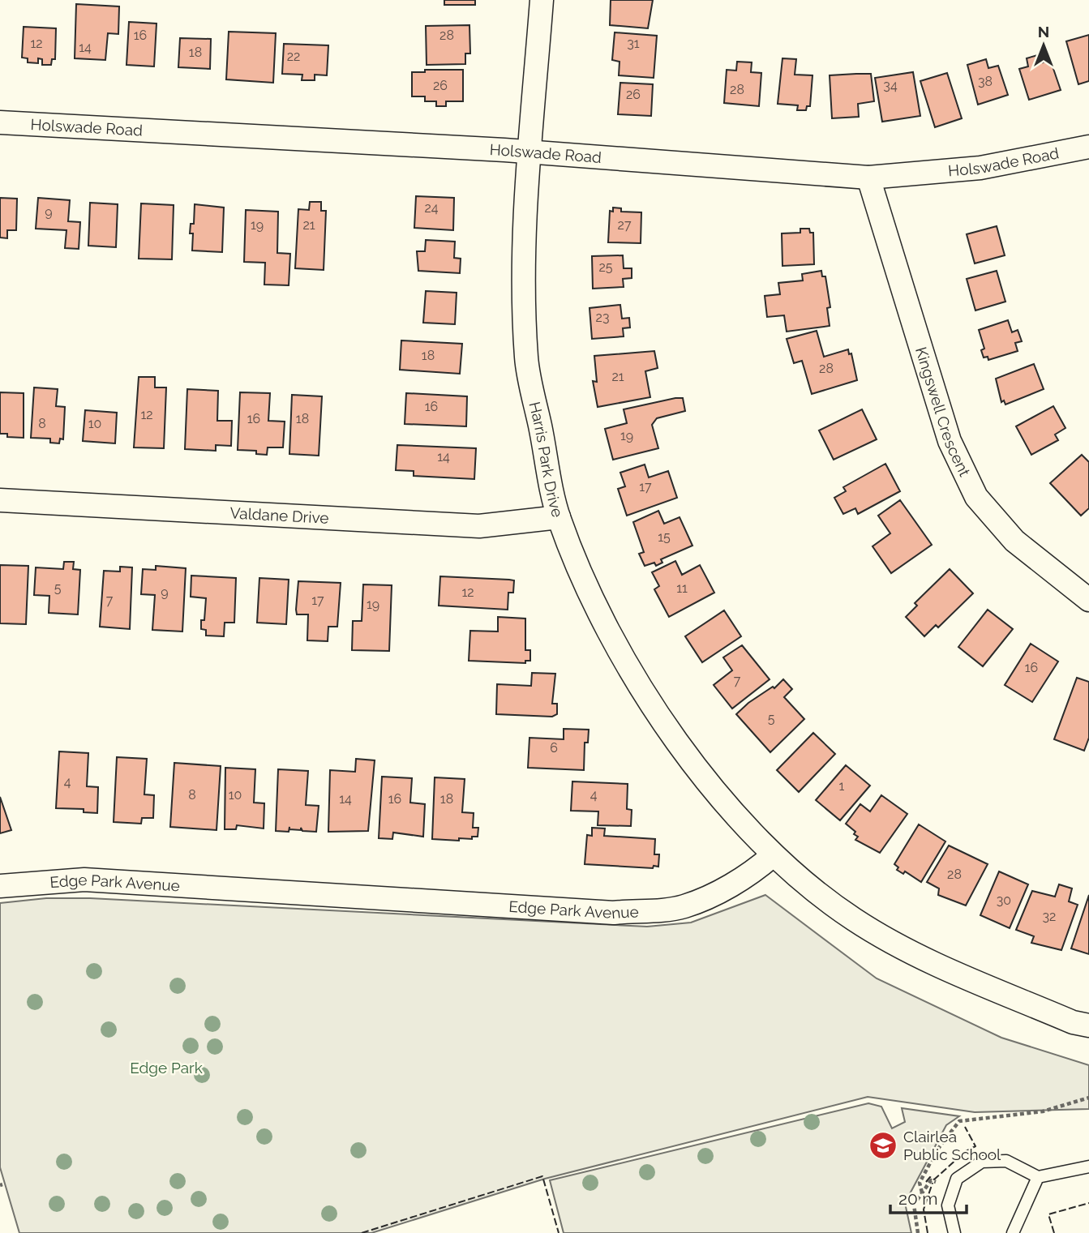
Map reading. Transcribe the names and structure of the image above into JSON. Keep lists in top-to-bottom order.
{
  "streets": {
    "street": [
      "Holswade Road",
      "Kingswell Crescent",
      "Harris Park Drive",
      "Valdane Drive",
      "Edge Park Avenue"
    ]
  },
  "crossings": [
    ["Holswade Road", "Kingswell Crescent"],
    ["Holswade Road", "Harris Park Drive"],
    ["Harris Park Drive", "Valdane Drive"],
    ["Harris Park Drive", "Edge Park Avenue"]
  ],
  "parks": ["Edge Park"],
  "places": {
    "school or university": ["Clairlea Public School"]
  },
  "house_numbers": [
    "16",
    "28",
    "12",
    "31",
    "14",
    "18",
    "22",
    "38",
    "26",
    "34",
    "28",
    "26",
    "24",
    "9",
    "19",
    "21",
    "27",
    "25",
    "23",
    "18",
    "28",
    "21",
    "16",
    "12",
    "16",
    "18",
    "8",
    "10",
    "19",
    "14",
    "17",
    "15",
    "5",
    "11",
    "9",
    "12",
    "7",
    "17",
    "19",
    "16",
    "7",
    "5",
    "6",
    "4",
    "1",
    "8",
    "10",
    "4",
    "14",
    "16",
    "18",
    "28",
    "30",
    "32"
  ],
  "scale_bar": "20 m",
  "north": "top"
}
